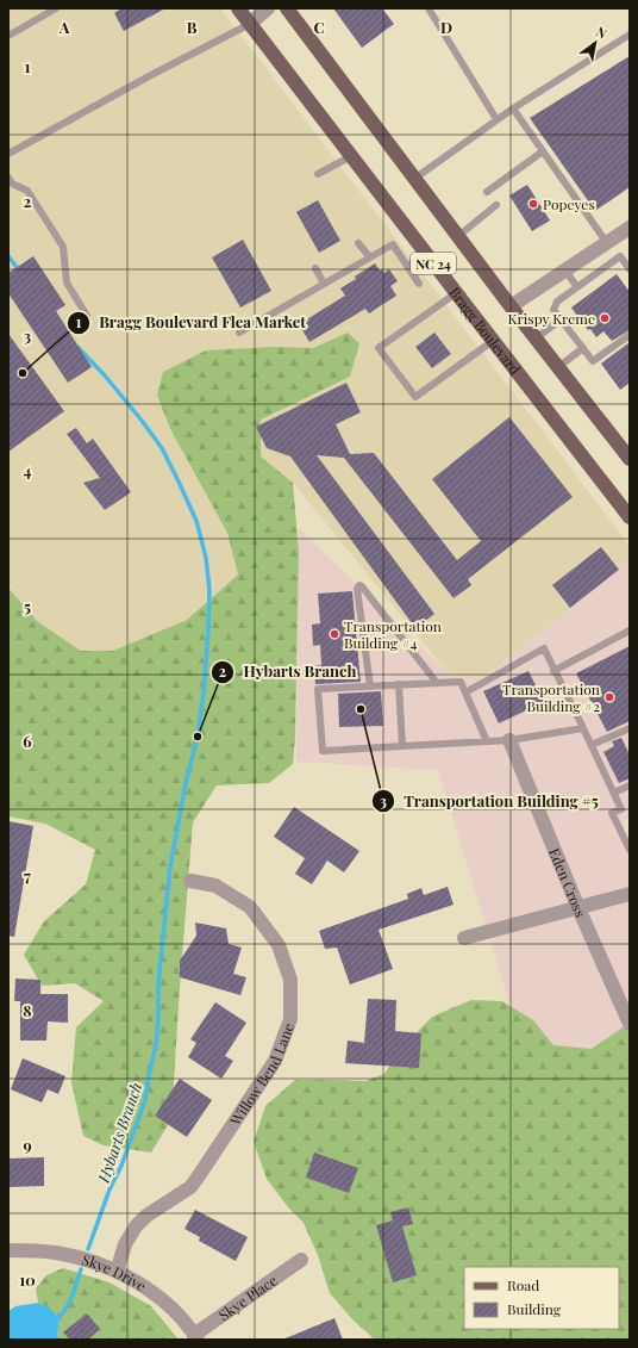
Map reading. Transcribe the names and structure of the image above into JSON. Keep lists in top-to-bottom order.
{
  "streets": {
    "main road": ["NC 24", "Bragg Boulevard"],
    "street": [
      "Eden Cross",
      "Willow Bend Lane",
      "Skye Drive",
      "Skye Place"
    ]
  },
  "crossings": [
    ["Willow Bend Lane", "Skye Drive"],
    ["Skye Drive", "Skye Place"]
  ],
  "water": ["Hybarts Branch"],
  "places": [
    "Popeyes",
    "Krispy Kreme",
    "Bragg Boulevard Flea Market",
    "Transportation Building #4",
    "Transportation Building #2",
    "Transportation Building #5",
    "Hybarts Branch"
  ],
  "legend": ["Road", "Building"],
  "north": "top right",
  "grid": {
    "columns": [
      "A",
      "B",
      "C",
      "D"
    ],
    "rows": [
      "1",
      "2",
      "3",
      "4",
      "5",
      "6",
      "7",
      "8",
      "9",
      "10"
    ]
  }
}
